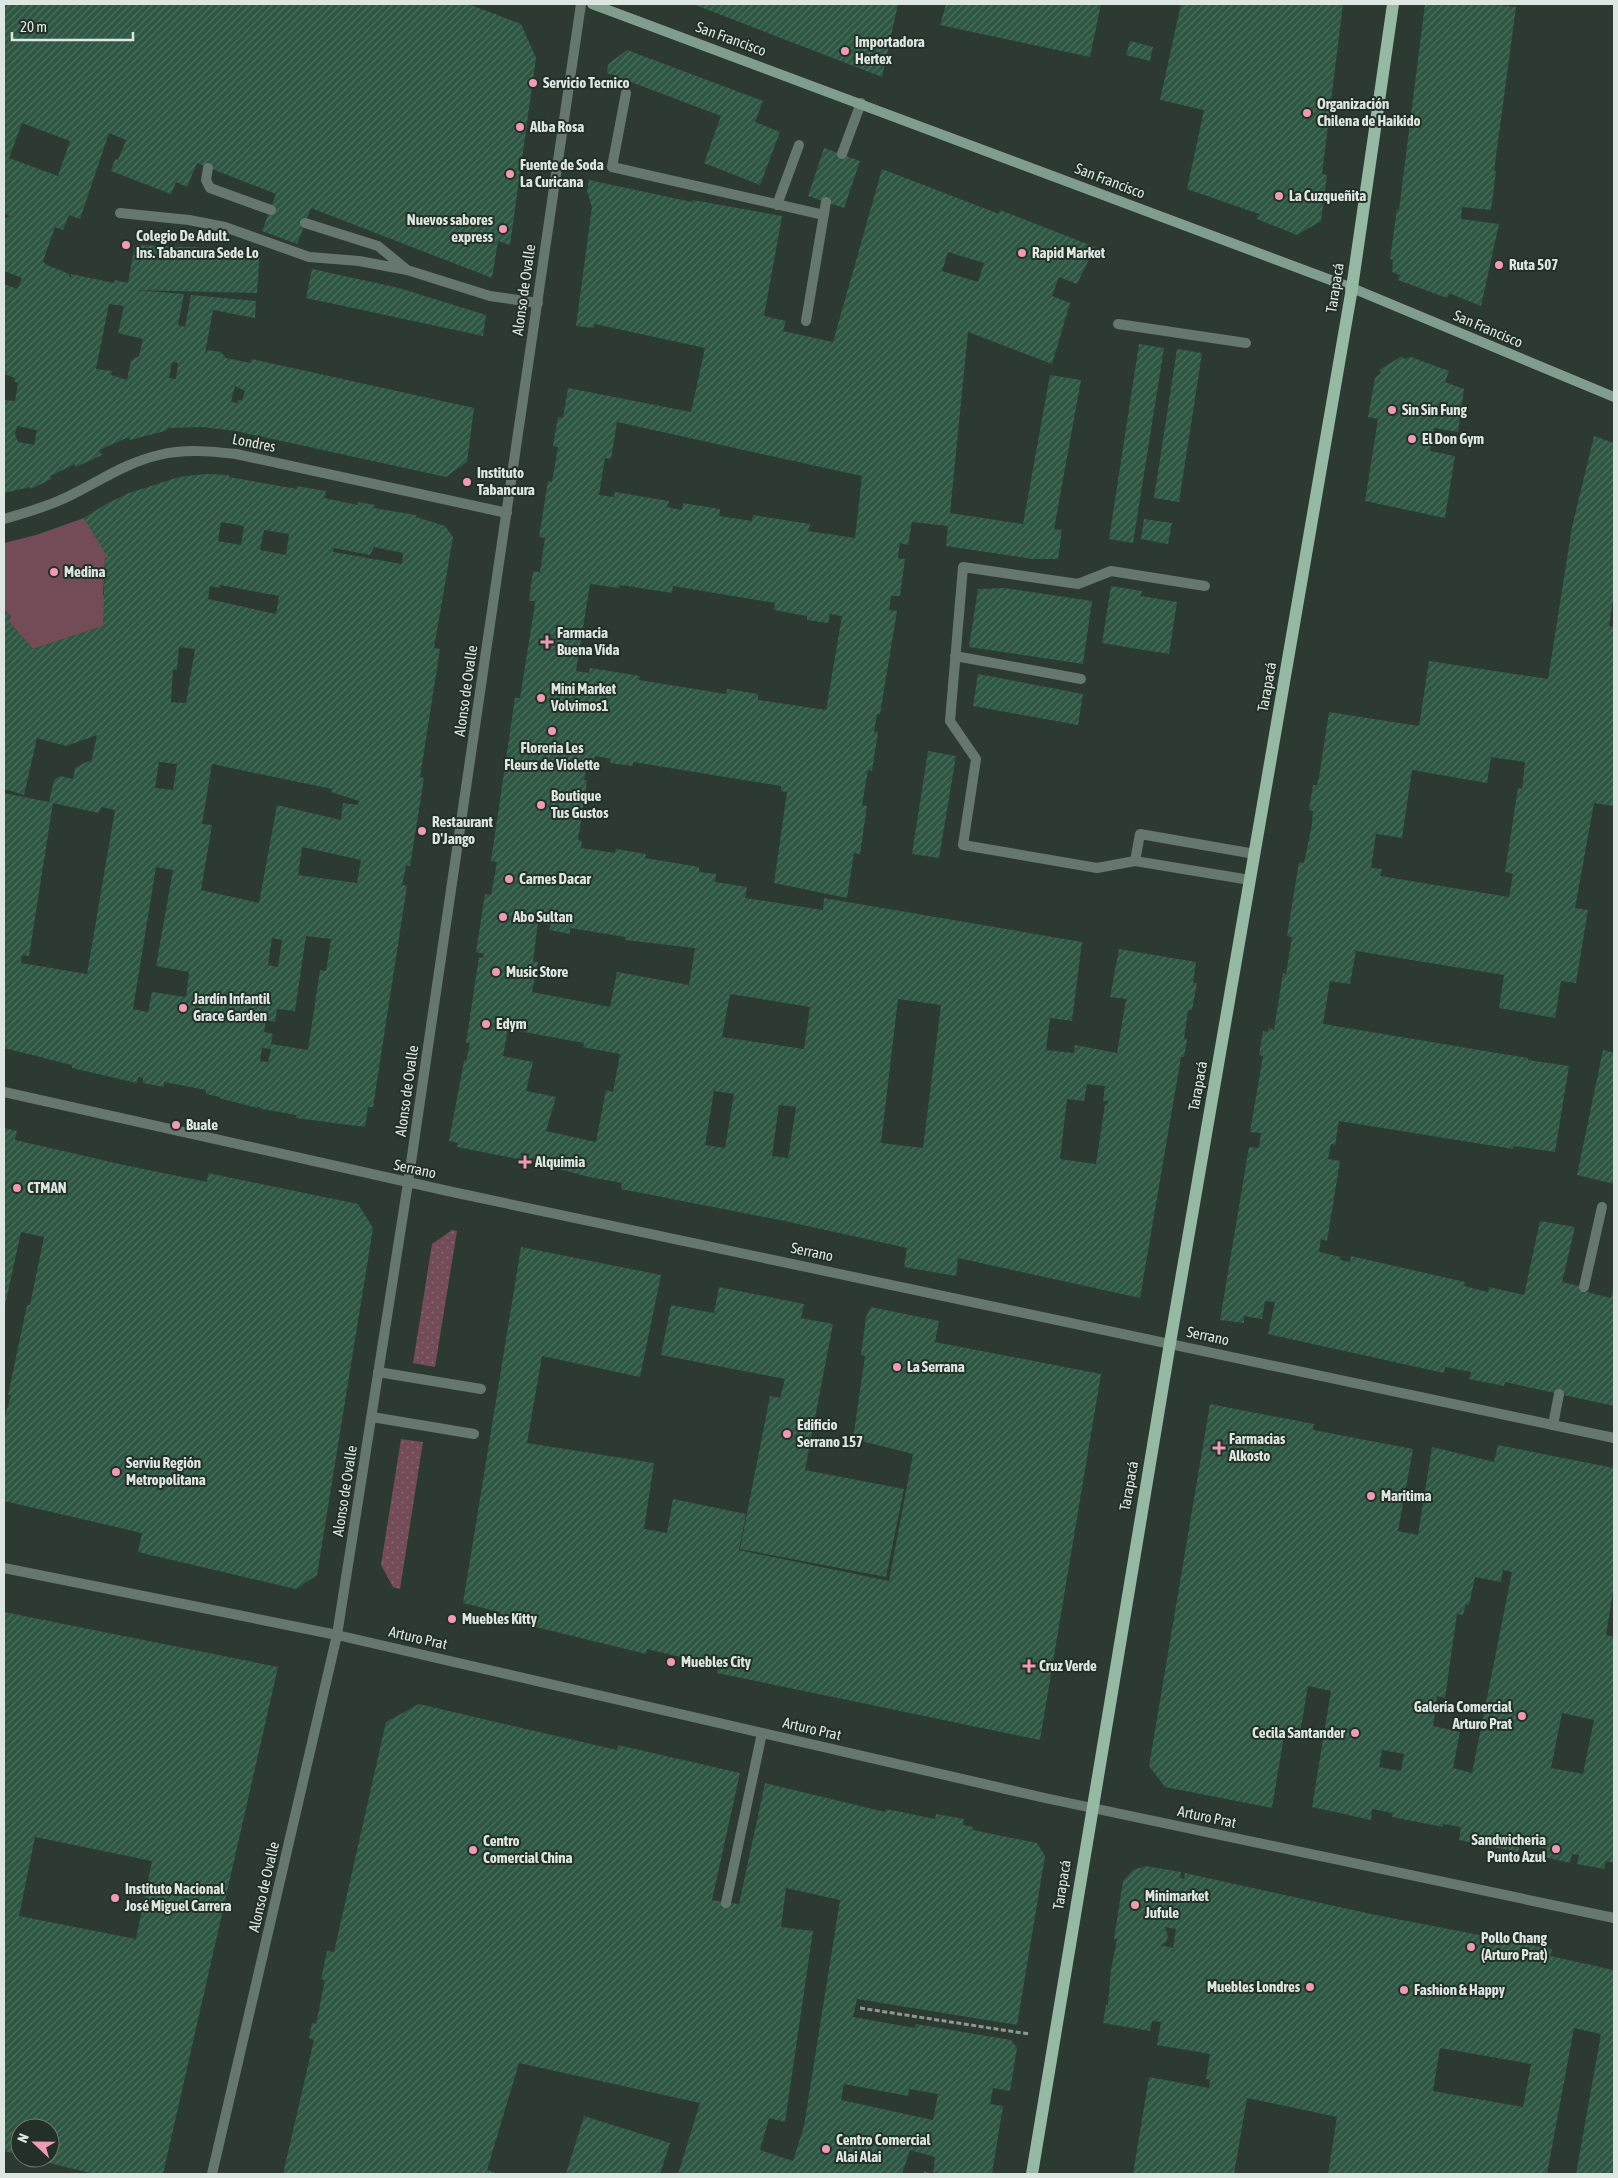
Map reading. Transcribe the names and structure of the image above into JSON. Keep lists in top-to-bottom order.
{
  "streets": {
    "main road": ["San Francisco", "Tarapacá"],
    "street": [
      "Alonso de Ovalle",
      "Londres",
      "Serrano",
      "Arturo Prat"
    ]
  },
  "crossings": [
    ["San Francisco", "Tarapacá"],
    ["Tarapacá", "Serrano"],
    ["Tarapacá", "Arturo Prat"],
    ["Alonso de Ovalle", "Londres"],
    ["Alonso de Ovalle", "Serrano"],
    ["Alonso de Ovalle", "Arturo Prat"]
  ],
  "places": {
    "other": [
      "Importadora Hertex",
      "Servicio Tecnico",
      "Organización Chilena de Haikido",
      "Alba Rosa",
      "Fuente de Soda La Curicana",
      "La Cuzqueñita",
      "Nuevos sabores express",
      "Colegio De Adult. Ins. Tabancura Sede Lo",
      "Rapid Market",
      "Ruta 507",
      "Sin Sin Fung",
      "El Don Gym",
      "Instituto Tabancura",
      "Medina",
      "Mini Market Volvimos1",
      "Floreria Les Fleurs de Violette",
      "Boutique Tus Gustos",
      "Restaurant D'Jango",
      "Carnes Dacar",
      "Abo Sultan",
      "Music Store",
      "Jardín Infantil Grace Garden",
      "Edym",
      "Buale",
      "CTMAN",
      "La Serrana",
      "Edificio Serrano 157",
      "Serviu Región Metropolitana",
      "Maritima",
      "Muebles Kitty",
      "Muebles City",
      "Galería Comercial Arturo Prat",
      "Cecila Santander",
      "Sandwicheria Punto Azul",
      "Centro Comercial China",
      "Instituto Nacional José Miguel Carrera",
      "Minimarket Jufule",
      "Pollo Chang (Arturo Prat)",
      "Muebles Londres",
      "Fashion & Happy",
      "Centro Comercial Alai Alai"
    ],
    "health": [
      "Farmacia Buena Vida",
      "Alquimia",
      "Farmacias Alkosto",
      "Cruz Verde"
    ]
  },
  "scale_bar": "20 m",
  "north": "left"
}
